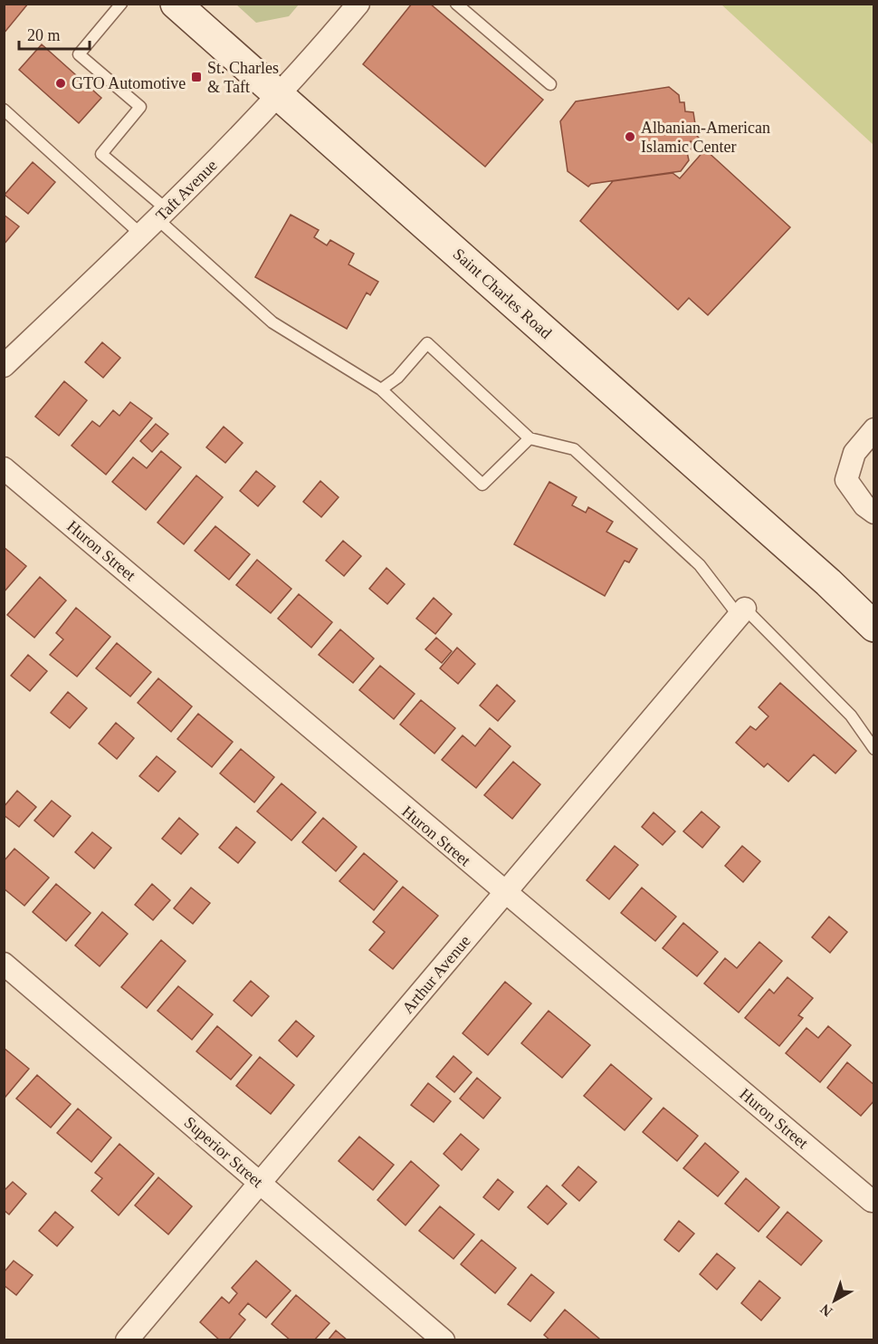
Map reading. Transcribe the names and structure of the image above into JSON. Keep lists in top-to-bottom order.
{
  "streets": {
    "main road": ["Saint Charles Road"],
    "street": [
      "Taft Avenue",
      "Huron Street",
      "Arthur Avenue",
      "Superior Street"
    ]
  },
  "crossings": [
    ["Taft Avenue", "Saint Charles Road"],
    ["Huron Street", "Arthur Avenue"],
    ["Arthur Avenue", "Superior Street"]
  ],
  "places": {
    "transit": ["St. Charles & Taft"],
    "other": ["GTO Automotive", "Albanian-American Islamic Center"]
  },
  "scale_bar": "20 m",
  "north": "bottom left"
}
